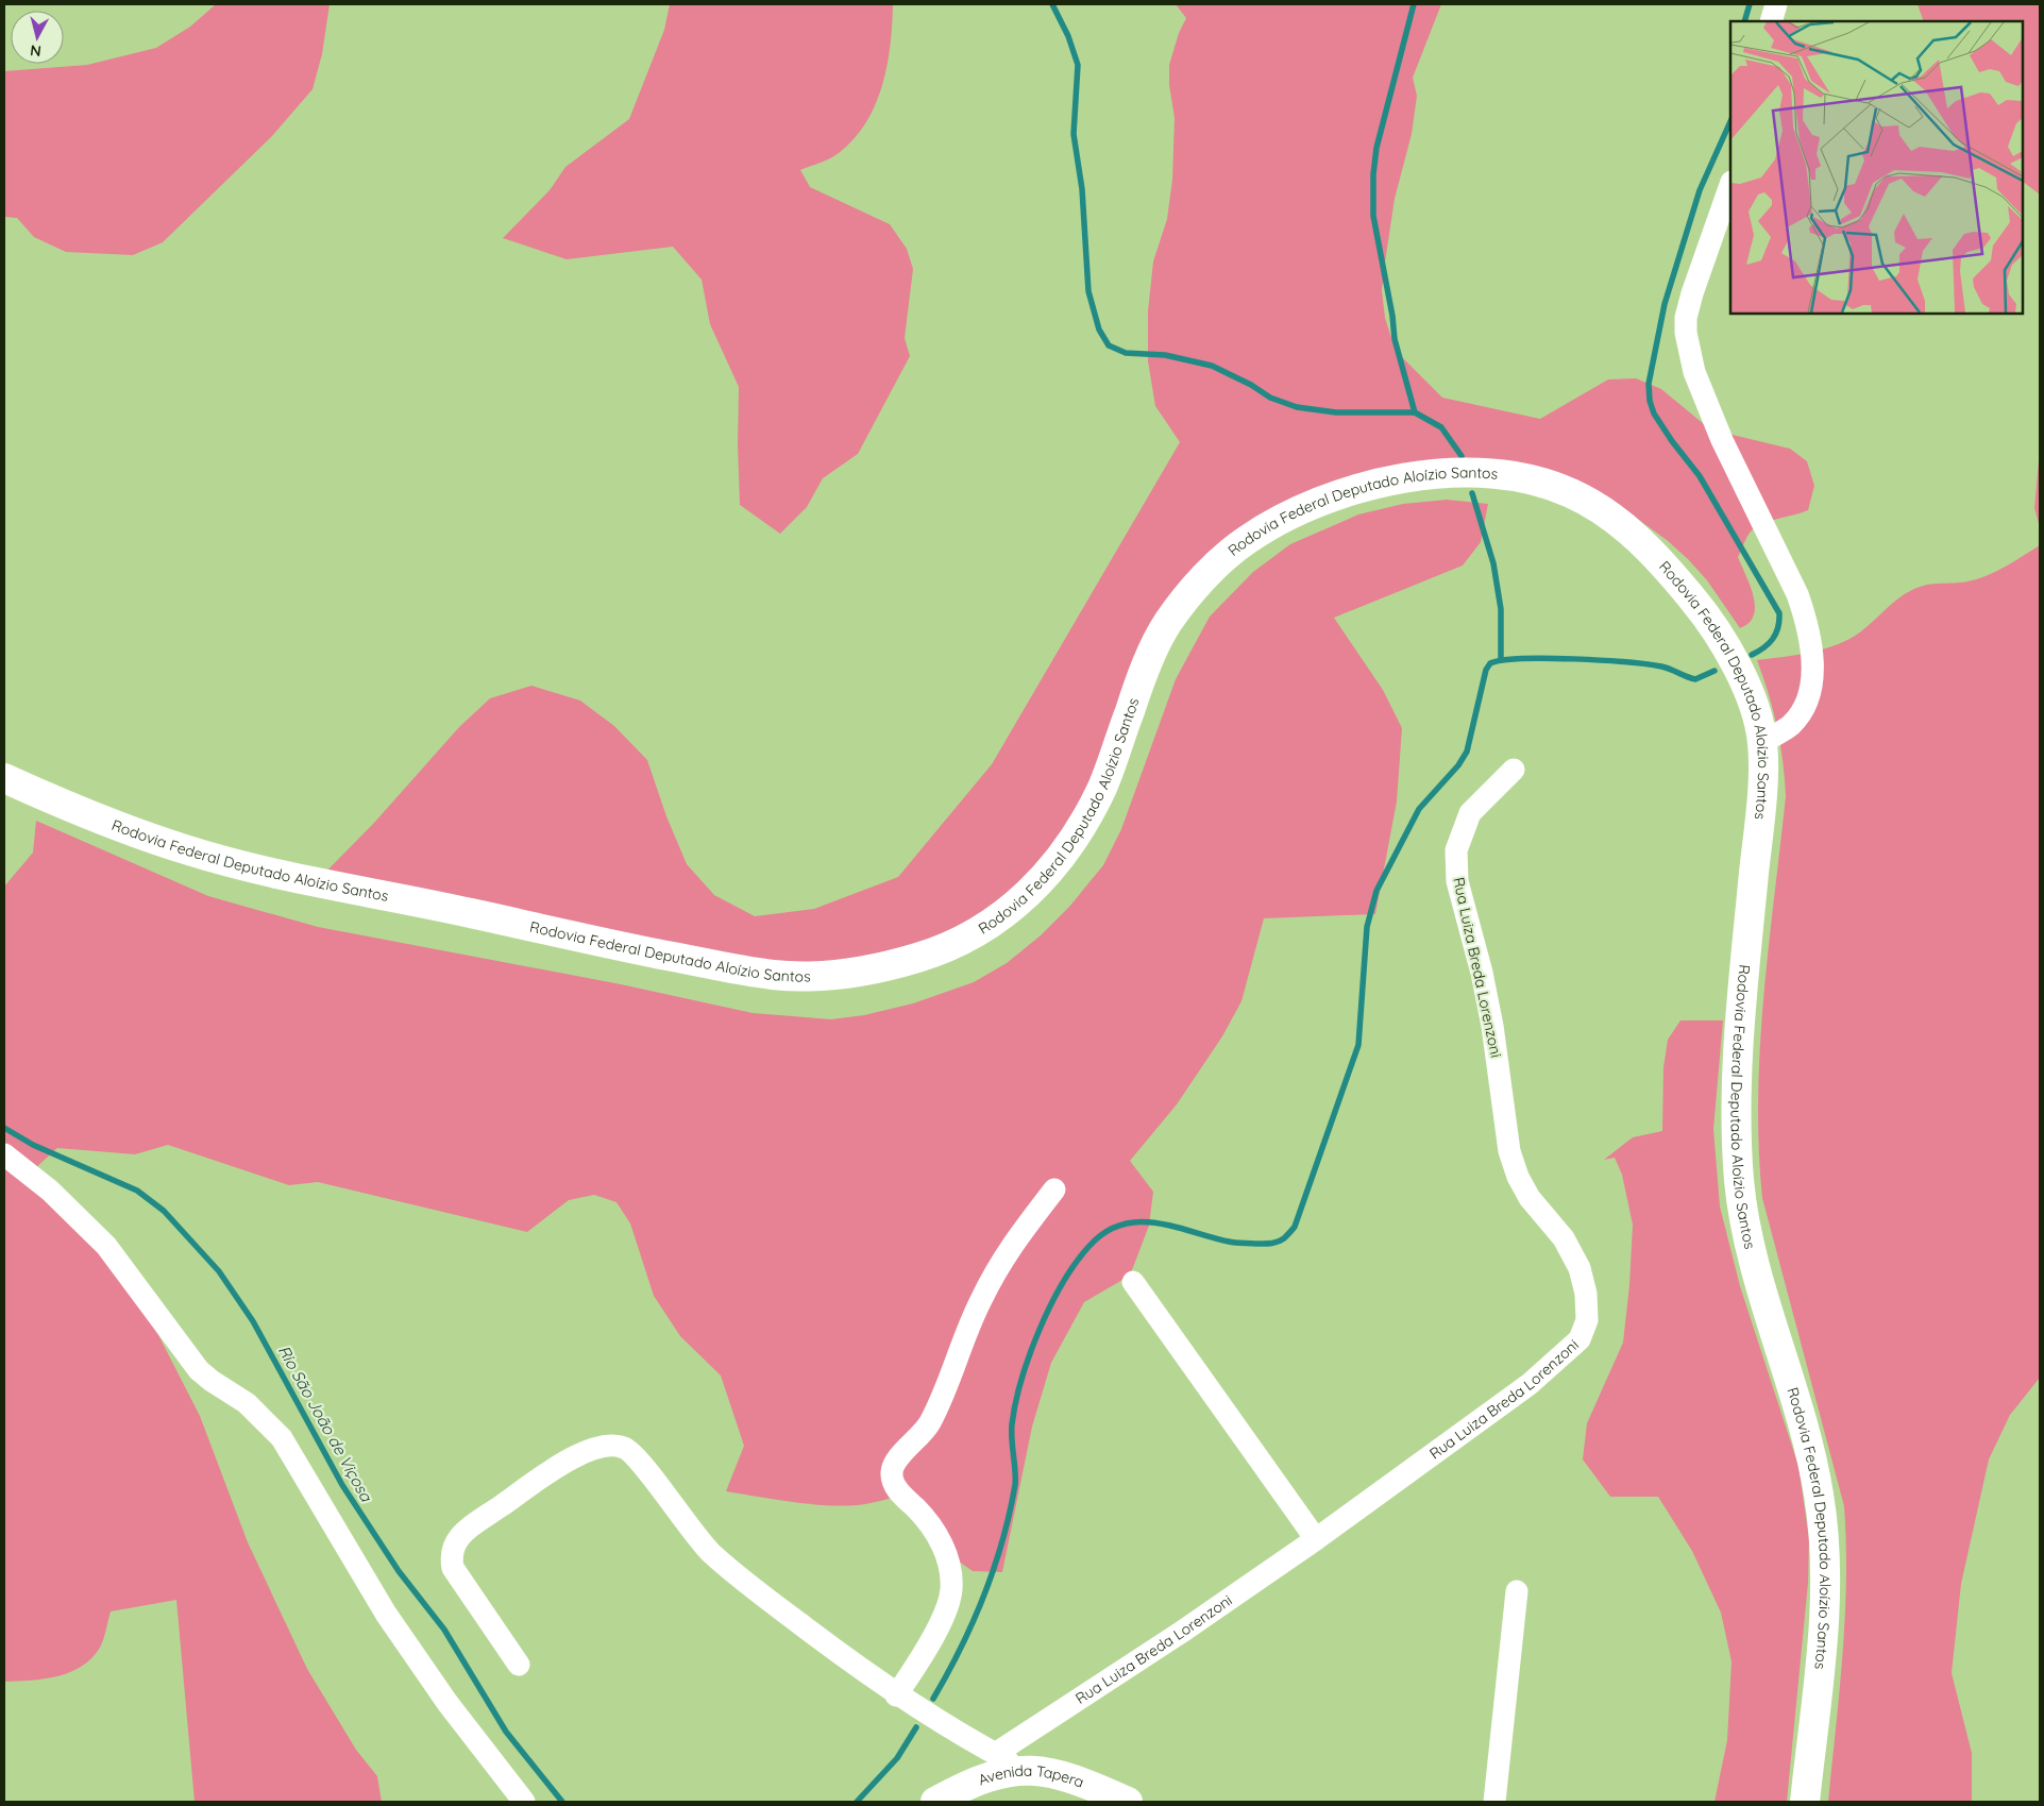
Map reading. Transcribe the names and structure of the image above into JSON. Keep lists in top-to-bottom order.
{
  "streets": {
    "main road": ["Rodovia Federal Deputado Aloízio Santos", "Avenida Tapera"],
    "street": ["Rua Luiza Breda Lorenzoni"]
  },
  "water": ["Rio São João de Viçosa"],
  "north": "bottom"
}
